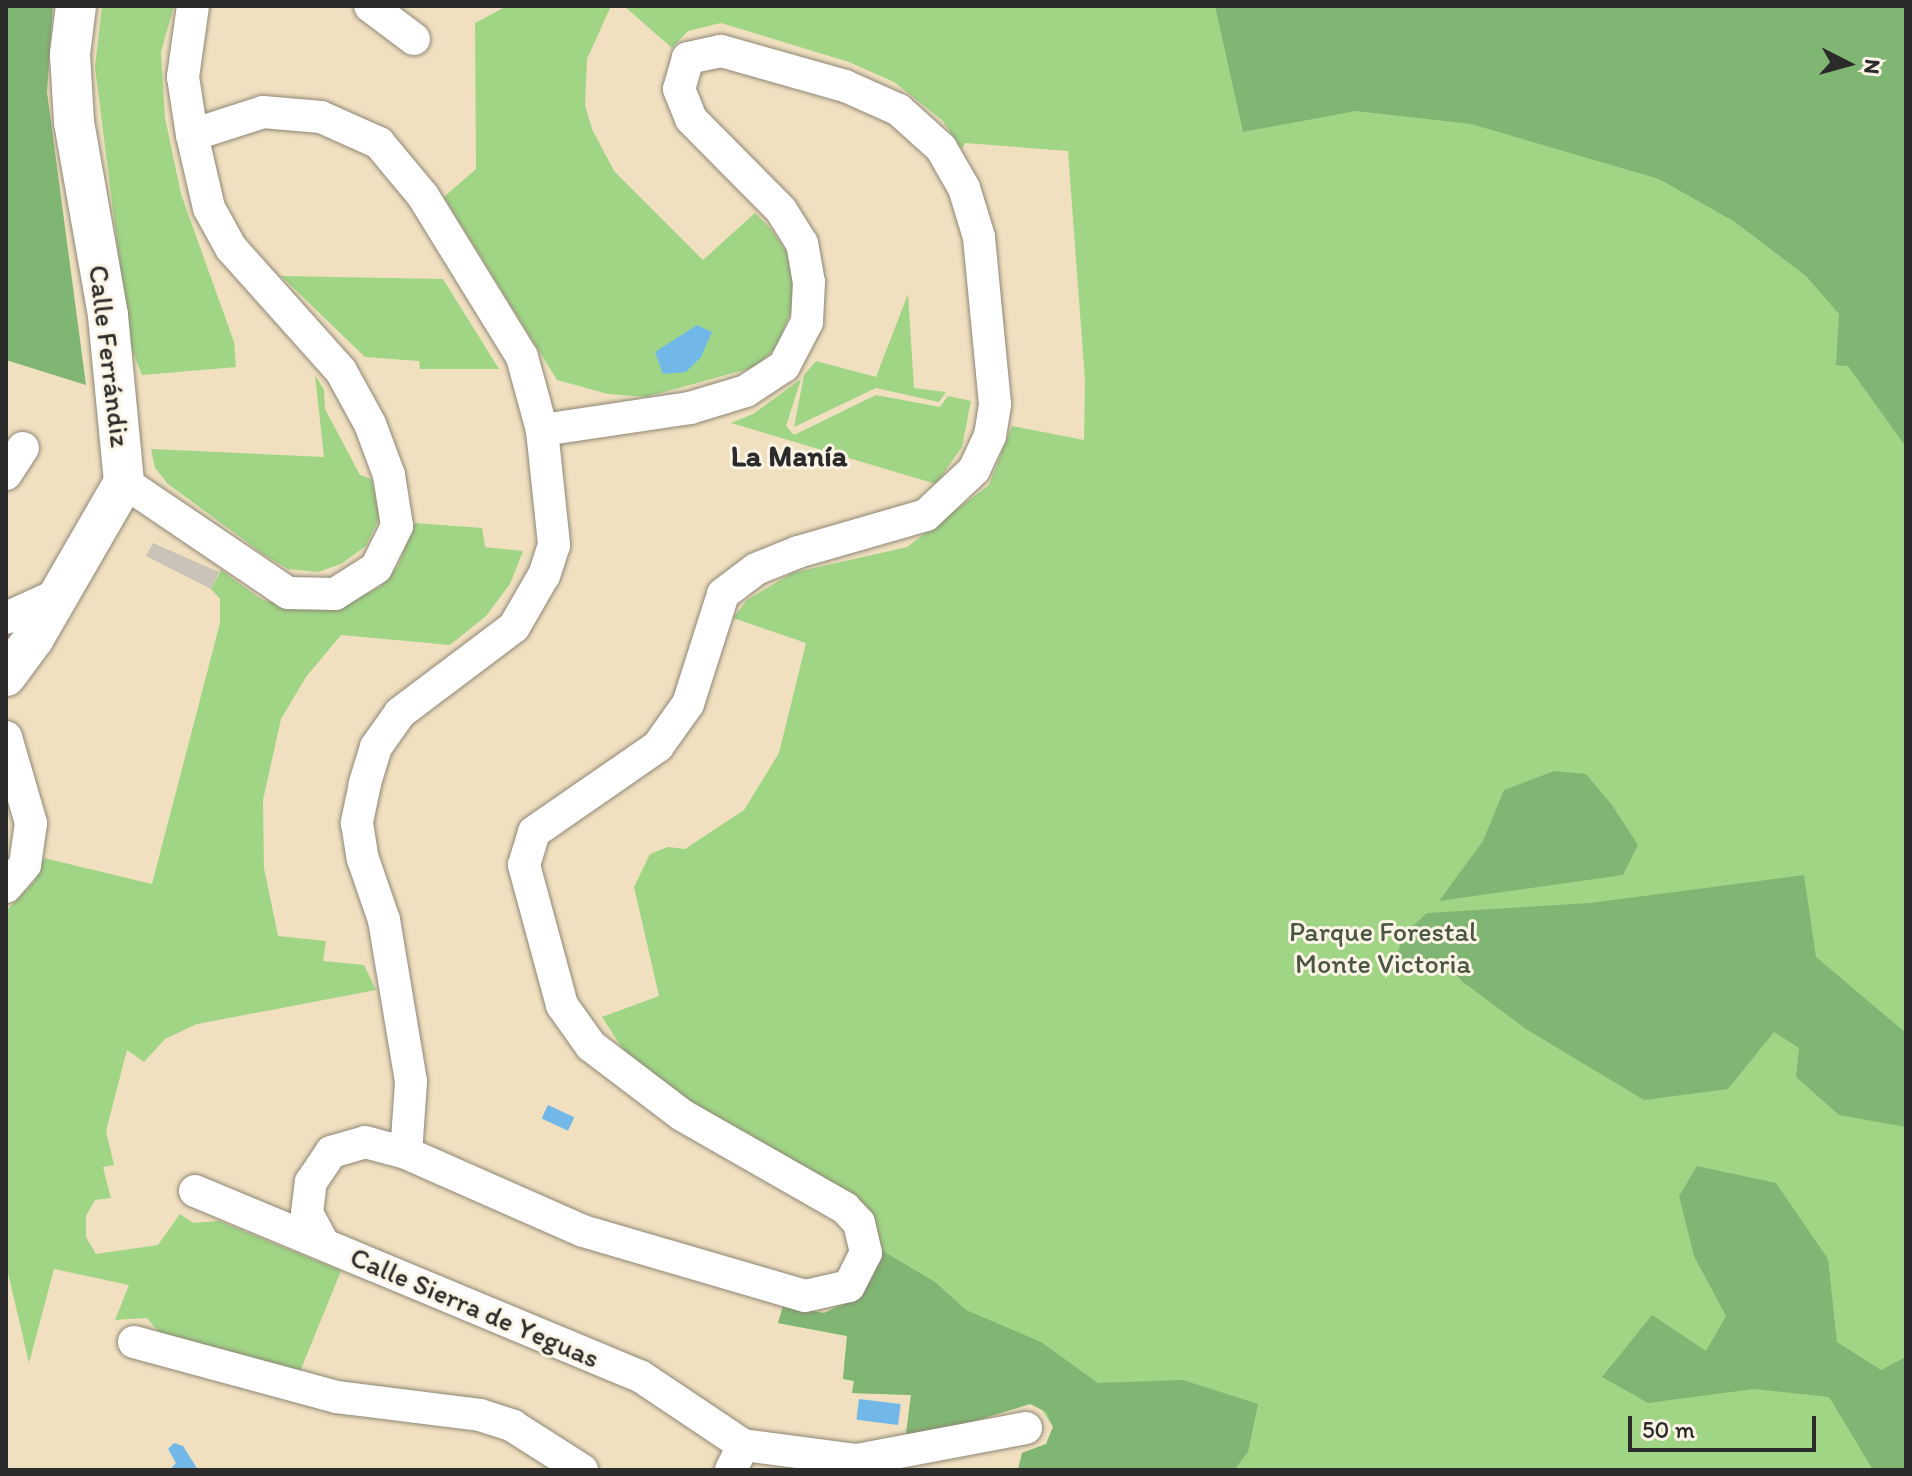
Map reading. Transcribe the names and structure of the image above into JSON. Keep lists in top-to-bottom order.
{
  "streets": {
    "main road": ["Calle Ferrándiz"],
    "street": ["Calle Sierra de Yeguas"]
  },
  "districts": ["La Manía"],
  "parks": ["Parque Forestal Monte Victoria"],
  "scale_bar": "50 m",
  "north": "right"
}
